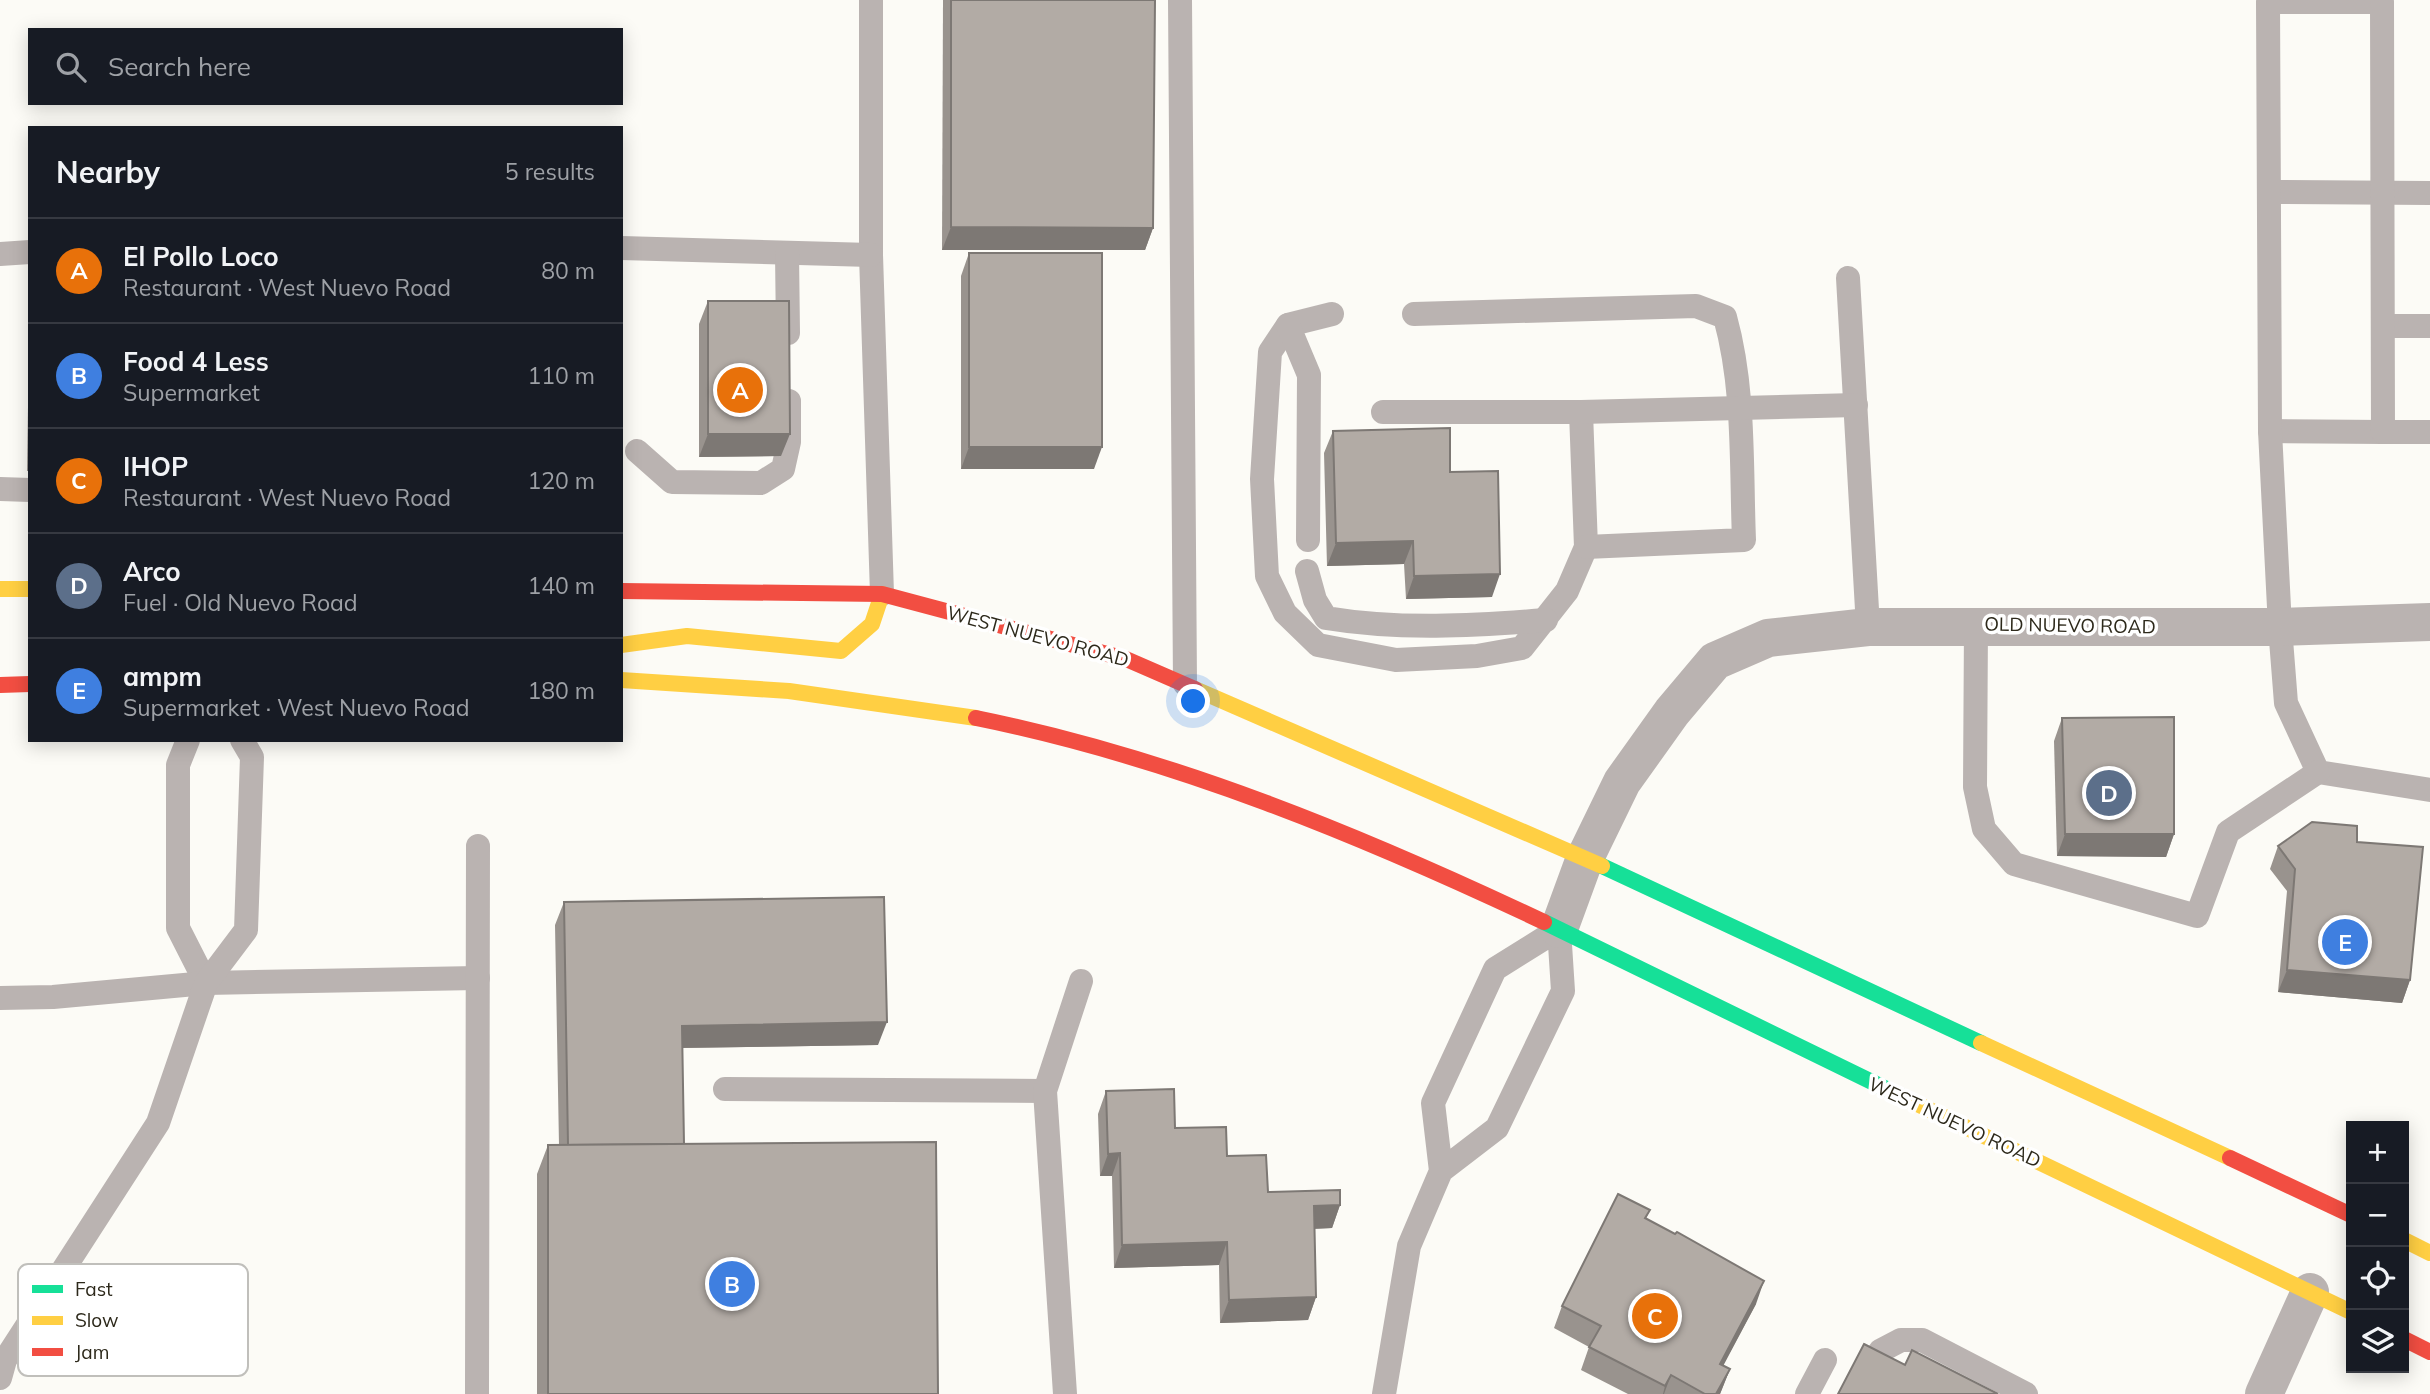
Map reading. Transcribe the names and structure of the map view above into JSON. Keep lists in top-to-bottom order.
{
  "streets": {
    "main road": ["WEST NUEVO ROAD"],
    "street": ["OLD NUEVO ROAD"]
  },
  "crossings": [
    ["OLD NUEVO ROAD", "WEST NUEVO ROAD"]
  ],
  "legend": ["Fast", "Slow", "Jam"],
  "page": {
    "search": "Search here",
    "heading": ["Nearby", "5 results"],
    "list": [
      {
        "mark": "A",
        "name": "El Pollo Loco",
        "note": "Restaurant · West Nuevo Road",
        "value": "80 m"
      },
      {
        "mark": "B",
        "name": "Food 4 Less",
        "note": "Supermarket",
        "value": "110 m"
      },
      {
        "mark": "C",
        "name": "IHOP",
        "note": "Restaurant · West Nuevo Road",
        "value": "120 m"
      },
      {
        "mark": "D",
        "name": "Arco",
        "note": "Fuel · Old Nuevo Road",
        "value": "140 m"
      },
      {
        "mark": "E",
        "name": "ampm",
        "note": "Supermarket · West Nuevo Road",
        "value": "180 m"
      }
    ],
    "pins": [
      "A",
      "D",
      "E",
      "B",
      "C"
    ],
    "map_buttons": ["+", "−"]
  }
}
